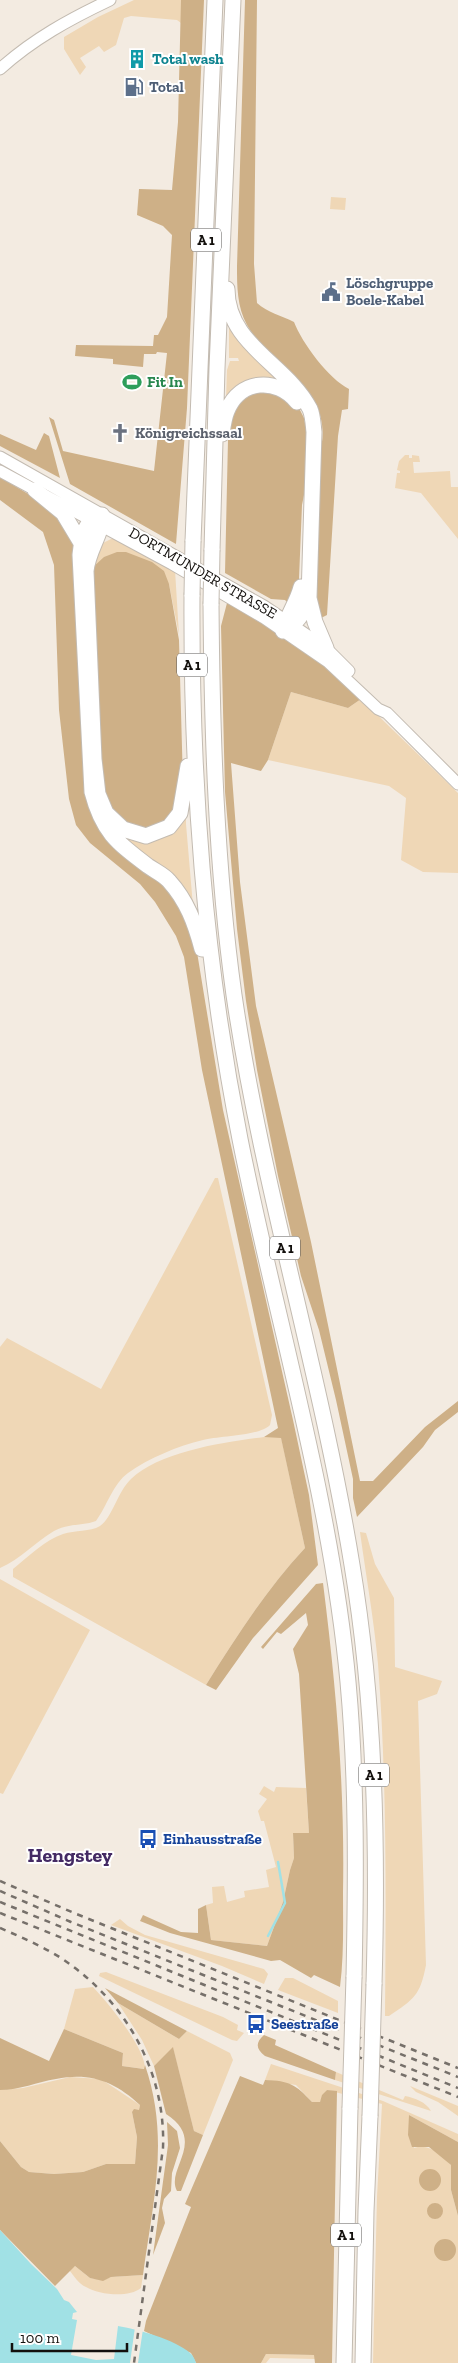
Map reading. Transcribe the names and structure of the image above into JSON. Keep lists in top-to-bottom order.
{
  "streets": {
    "highway": ["A 1"],
    "main road": ["DORTMUNDER STRASSE"]
  },
  "districts": ["Hengstey"],
  "places": {
    "building": ["Total wash"],
    "fuel station": ["Total"],
    "public building": ["Löschgruppe Boele-Kabel"],
    "sports": ["Fit In"],
    "church": ["Königreichssaal"],
    "bus stop": ["Einhausstraße", "Seestraße"]
  },
  "scale_bar": "100 m"
}
